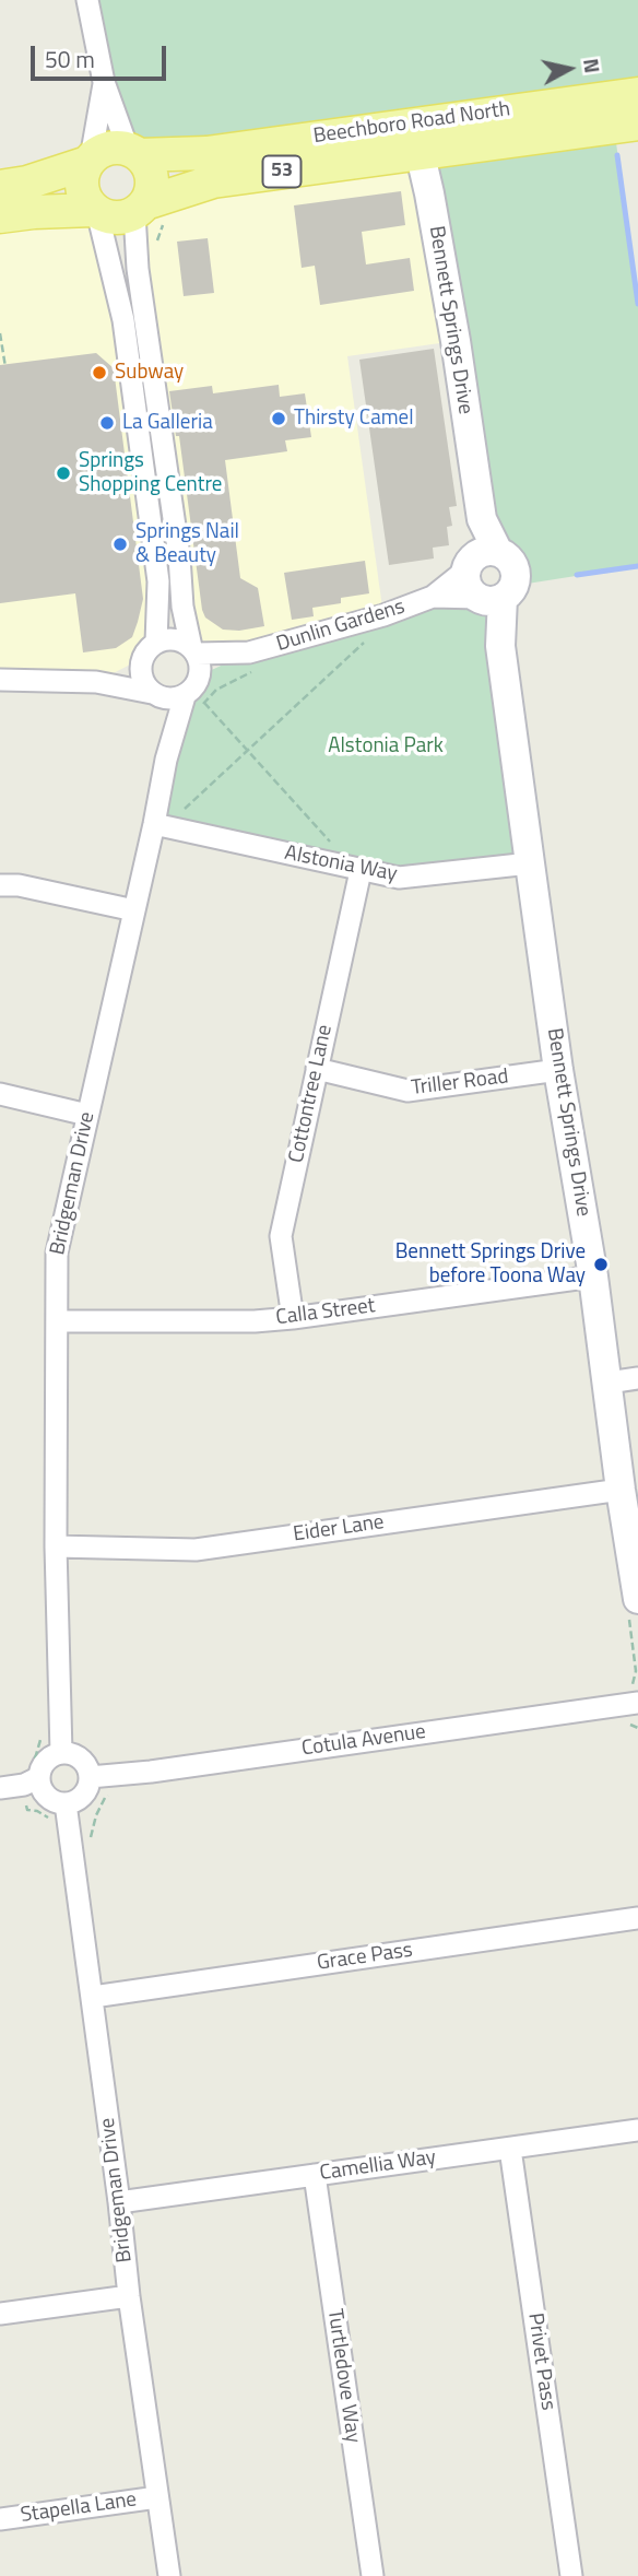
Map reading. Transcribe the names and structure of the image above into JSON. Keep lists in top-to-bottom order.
{
  "streets": {
    "main road": ["Beechboro Road North", "53"],
    "street": [
      "Bennett Springs Drive",
      "Dunlin Gardens",
      "Alstonia Way",
      "Triller Road",
      "Cottontree Lane",
      "Bridgeman Drive",
      "Calla Street",
      "Eider Lane",
      "Cotula Avenue",
      "Grace Pass",
      "Camellia Way",
      "Privet Pass",
      "Turtledove Way",
      "Stapella Lane"
    ]
  },
  "crossings": [
    ["Beechboro Road North", "53"],
    ["Beechboro Road North", "Bennett Springs Drive"],
    ["Bennett Springs Drive", "Dunlin Gardens"],
    ["Bennett Springs Drive", "Alstonia Way"],
    ["Bennett Springs Drive", "Triller Road"],
    ["Bennett Springs Drive", "Calla Street"],
    ["Bennett Springs Drive", "Eider Lane"],
    ["Dunlin Gardens", "Bridgeman Drive"],
    ["Alstonia Way", "Cottontree Lane"],
    ["Alstonia Way", "Bridgeman Drive"],
    ["Triller Road", "Cottontree Lane"],
    ["Cottontree Lane", "Calla Street"],
    ["Bridgeman Drive", "Calla Street"],
    ["Bridgeman Drive", "Eider Lane"],
    ["Bridgeman Drive", "Cotula Avenue"],
    ["Bridgeman Drive", "Grace Pass"],
    ["Bridgeman Drive", "Camellia Way"],
    ["Bridgeman Drive", "Stapella Lane"],
    ["Camellia Way", "Privet Pass"],
    ["Camellia Way", "Turtledove Way"]
  ],
  "parks": ["Alstonia Park"],
  "places": [
    "Subway",
    "Thirsty Camel",
    "La Galleria",
    "Springs Shopping Centre",
    "Springs Nail & Beauty",
    "Bennett Springs Drive before Toona Way"
  ],
  "scale_bar": "50 m",
  "north": "right"
}
